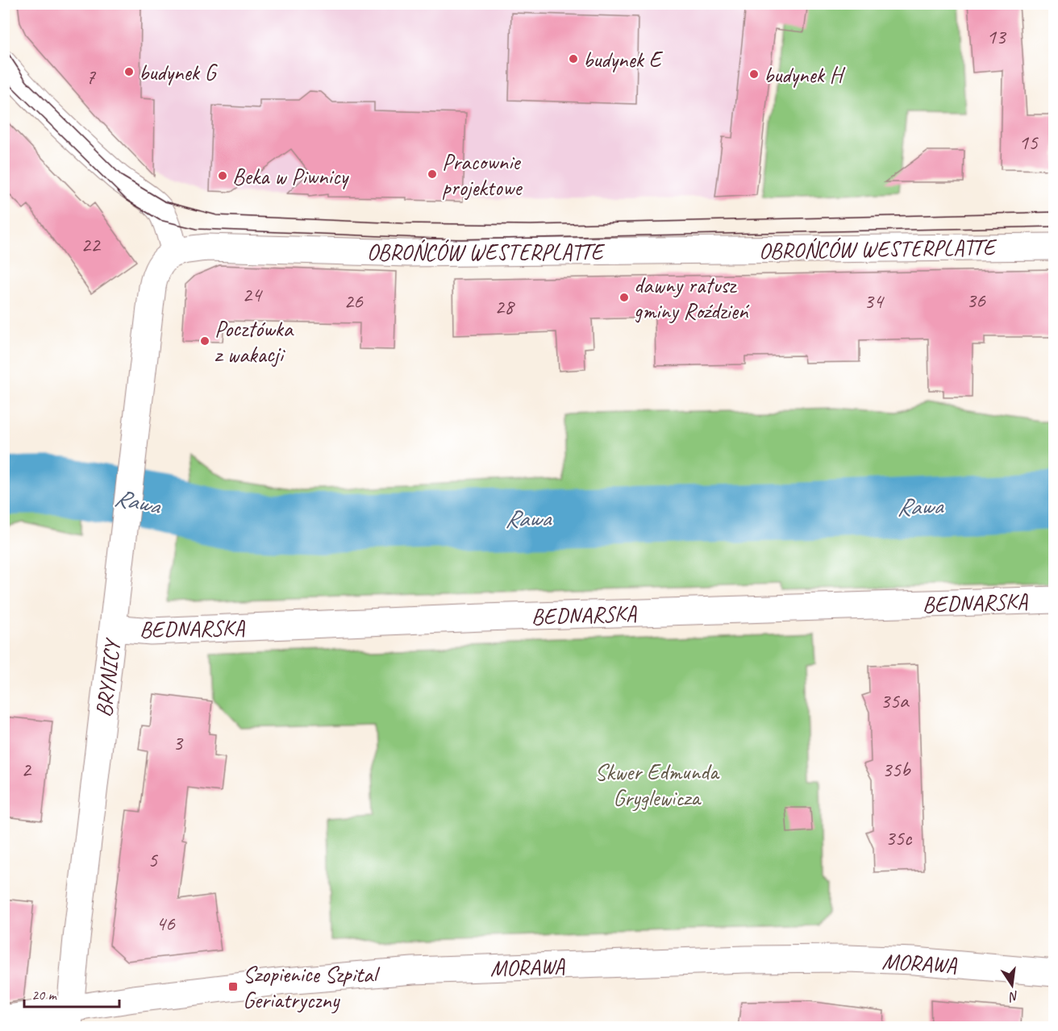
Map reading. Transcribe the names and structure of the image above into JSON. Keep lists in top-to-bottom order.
{
  "streets": {
    "street": [
      "OBROŃCÓW WESTERPLATTE",
      "BEDNARSKA",
      "BRYNICY",
      "MORAWA"
    ]
  },
  "crossings": [
    ["OBROŃCÓW WESTERPLATTE", "BRYNICY"],
    ["BEDNARSKA", "BRYNICY"],
    ["BRYNICY", "MORAWA"]
  ],
  "water": ["Rawa"],
  "parks": ["Skwer Edmunda Gryglewicza"],
  "places": {
    "other": [
      "budynek E",
      "budynek G",
      "budynek H",
      "Pracownie projektowe",
      "Beka w Piwnicy",
      "dawny ratusz gminy Roździeń",
      "Pocztówka z wakacji"
    ],
    "transit": ["Szopienice Szpital Geriatryczny"]
  },
  "house_numbers": [
    "13",
    "7",
    "15",
    "22",
    "24",
    "36",
    "26",
    "34",
    "28",
    "35a",
    "3",
    "2",
    "35b",
    "35c",
    "5",
    "46"
  ],
  "scale_bar": "20 m",
  "north": "bottom"
}
